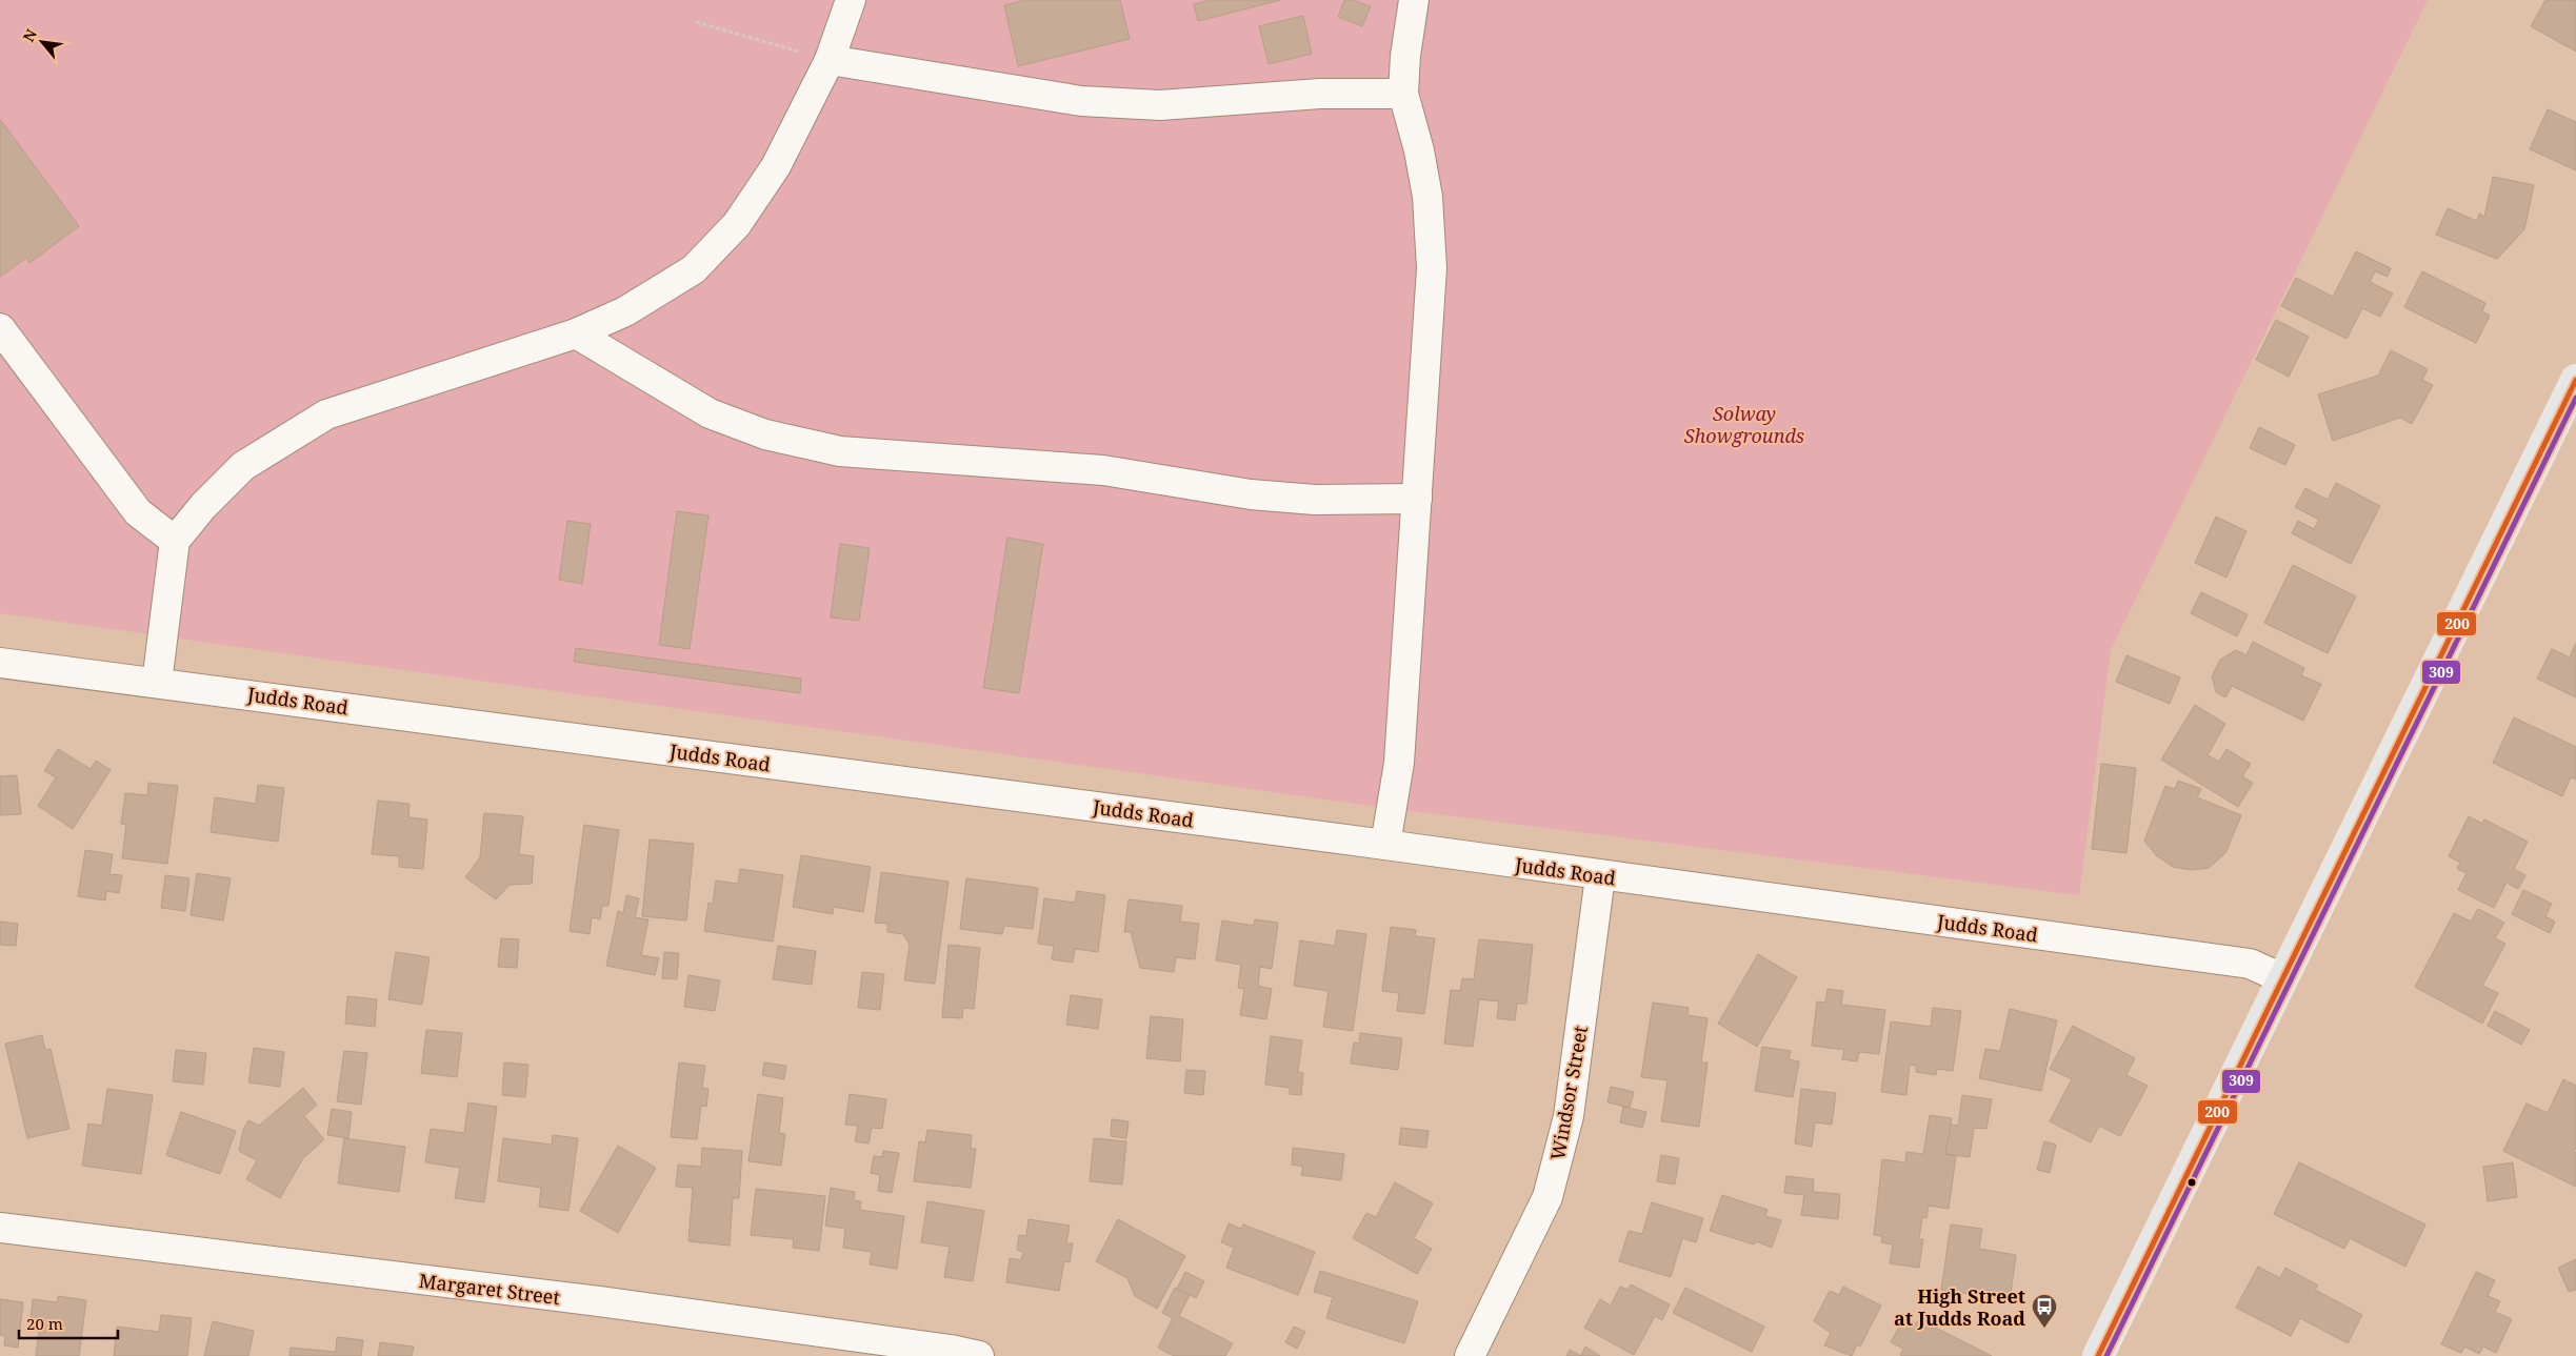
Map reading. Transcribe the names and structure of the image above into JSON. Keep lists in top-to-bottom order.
{
  "streets": {
    "street": ["Judds Road", "Windsor Street", "Margaret Street"]
  },
  "crossings": [
    ["Judds Road", "Windsor Street"]
  ],
  "parks": ["Solway Showgrounds"],
  "places": {
    "bus stop": ["High Street at Judds Road"]
  },
  "lines": ["transit line 200", "transit line 309"],
  "scale_bar": "20 m",
  "north": "top left"
}
